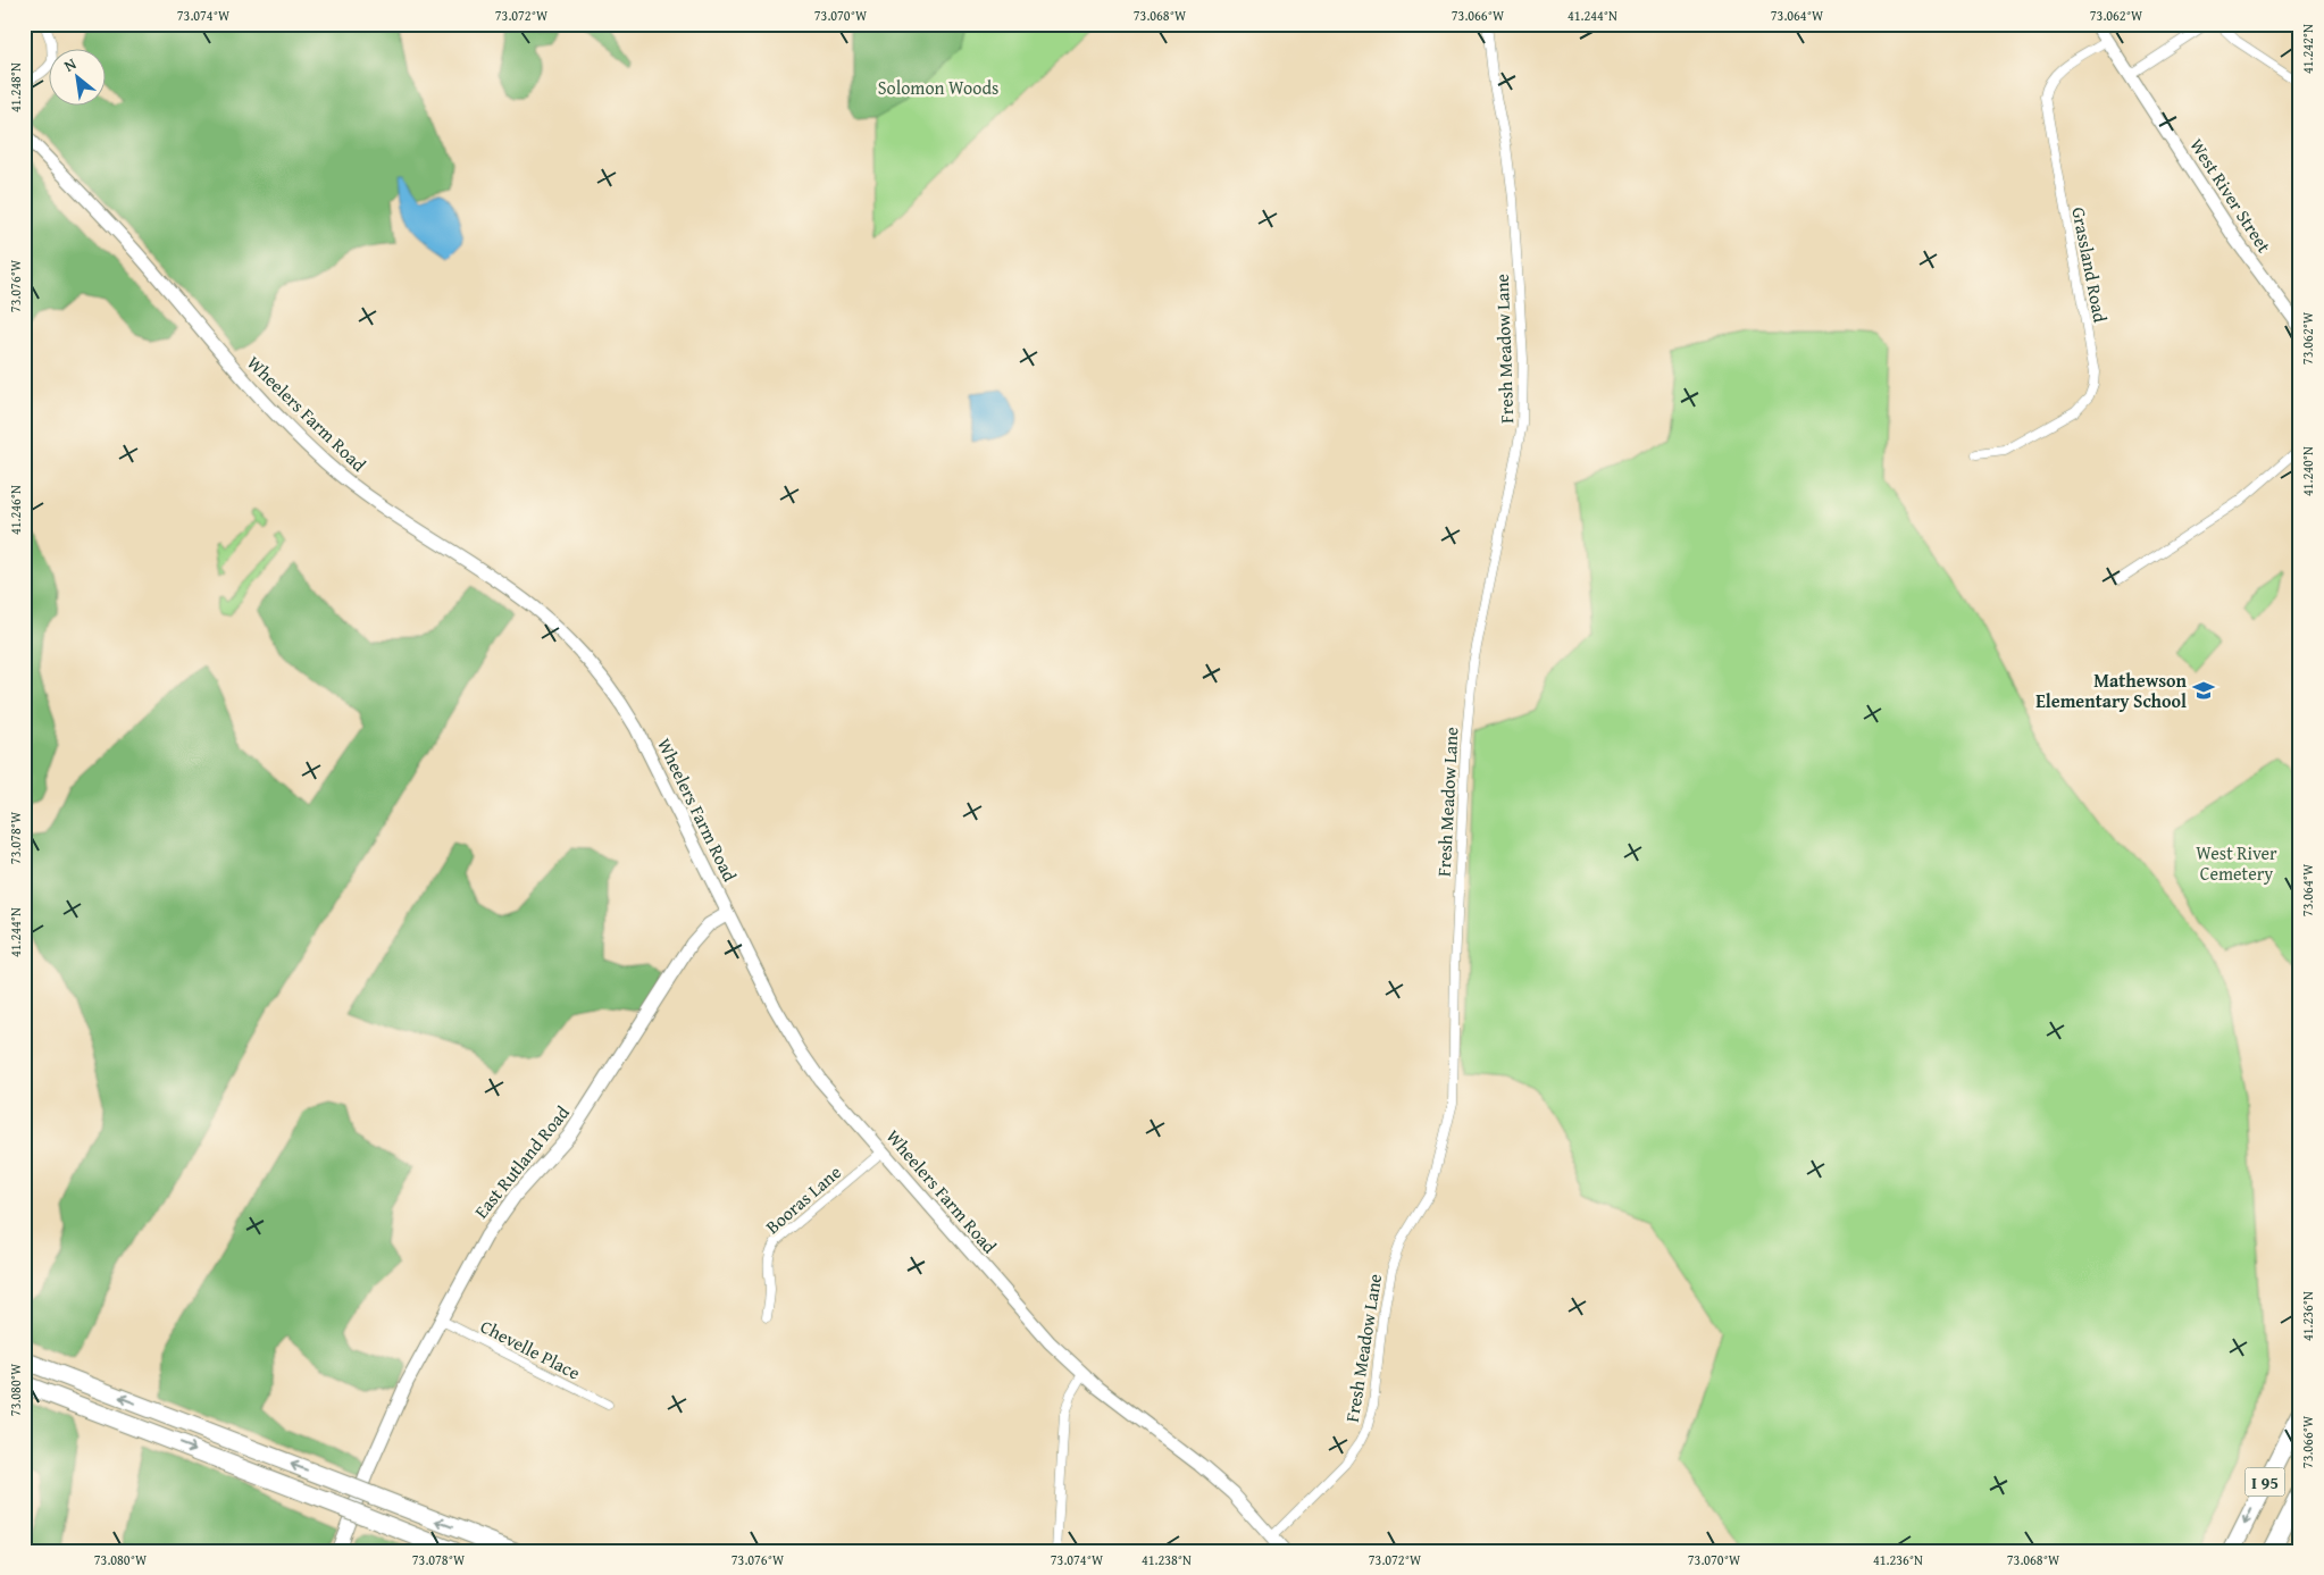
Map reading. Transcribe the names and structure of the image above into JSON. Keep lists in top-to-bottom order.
{
  "streets": {
    "highway": ["I 95"],
    "main road": ["West River Street", "Wheelers Farm Road", "East Rutland Road"],
    "street": [
      "Grassland Road",
      "Fresh Meadow Lane",
      "Booras Lane",
      "Chevelle Place"
    ]
  },
  "crossings": [
    ["West River Street", "Grassland Road"],
    ["Fresh Meadow Lane", "Wheelers Farm Road"],
    ["Wheelers Farm Road", "East Rutland Road"],
    ["Wheelers Farm Road", "Booras Lane"],
    ["East Rutland Road", "Chevelle Place"]
  ],
  "parks": ["Solomon Woods", "West River Cemetery"],
  "places": {
    "school or university": ["Mathewson Elementary School"]
  },
  "north": "top left",
  "coordinates": [
    "73.074°W",
    "73.072°W",
    "73.070°W",
    "73.068°W",
    "73.066°W",
    "41.244°N",
    "73.064°W",
    "73.062°W",
    "41.242°N",
    "41.248°N",
    "73.076°W",
    "41.240°N",
    "41.246°N",
    "73.078°W",
    "41.236°N",
    "73.080°W",
    "41.238°N"
  ]
}
